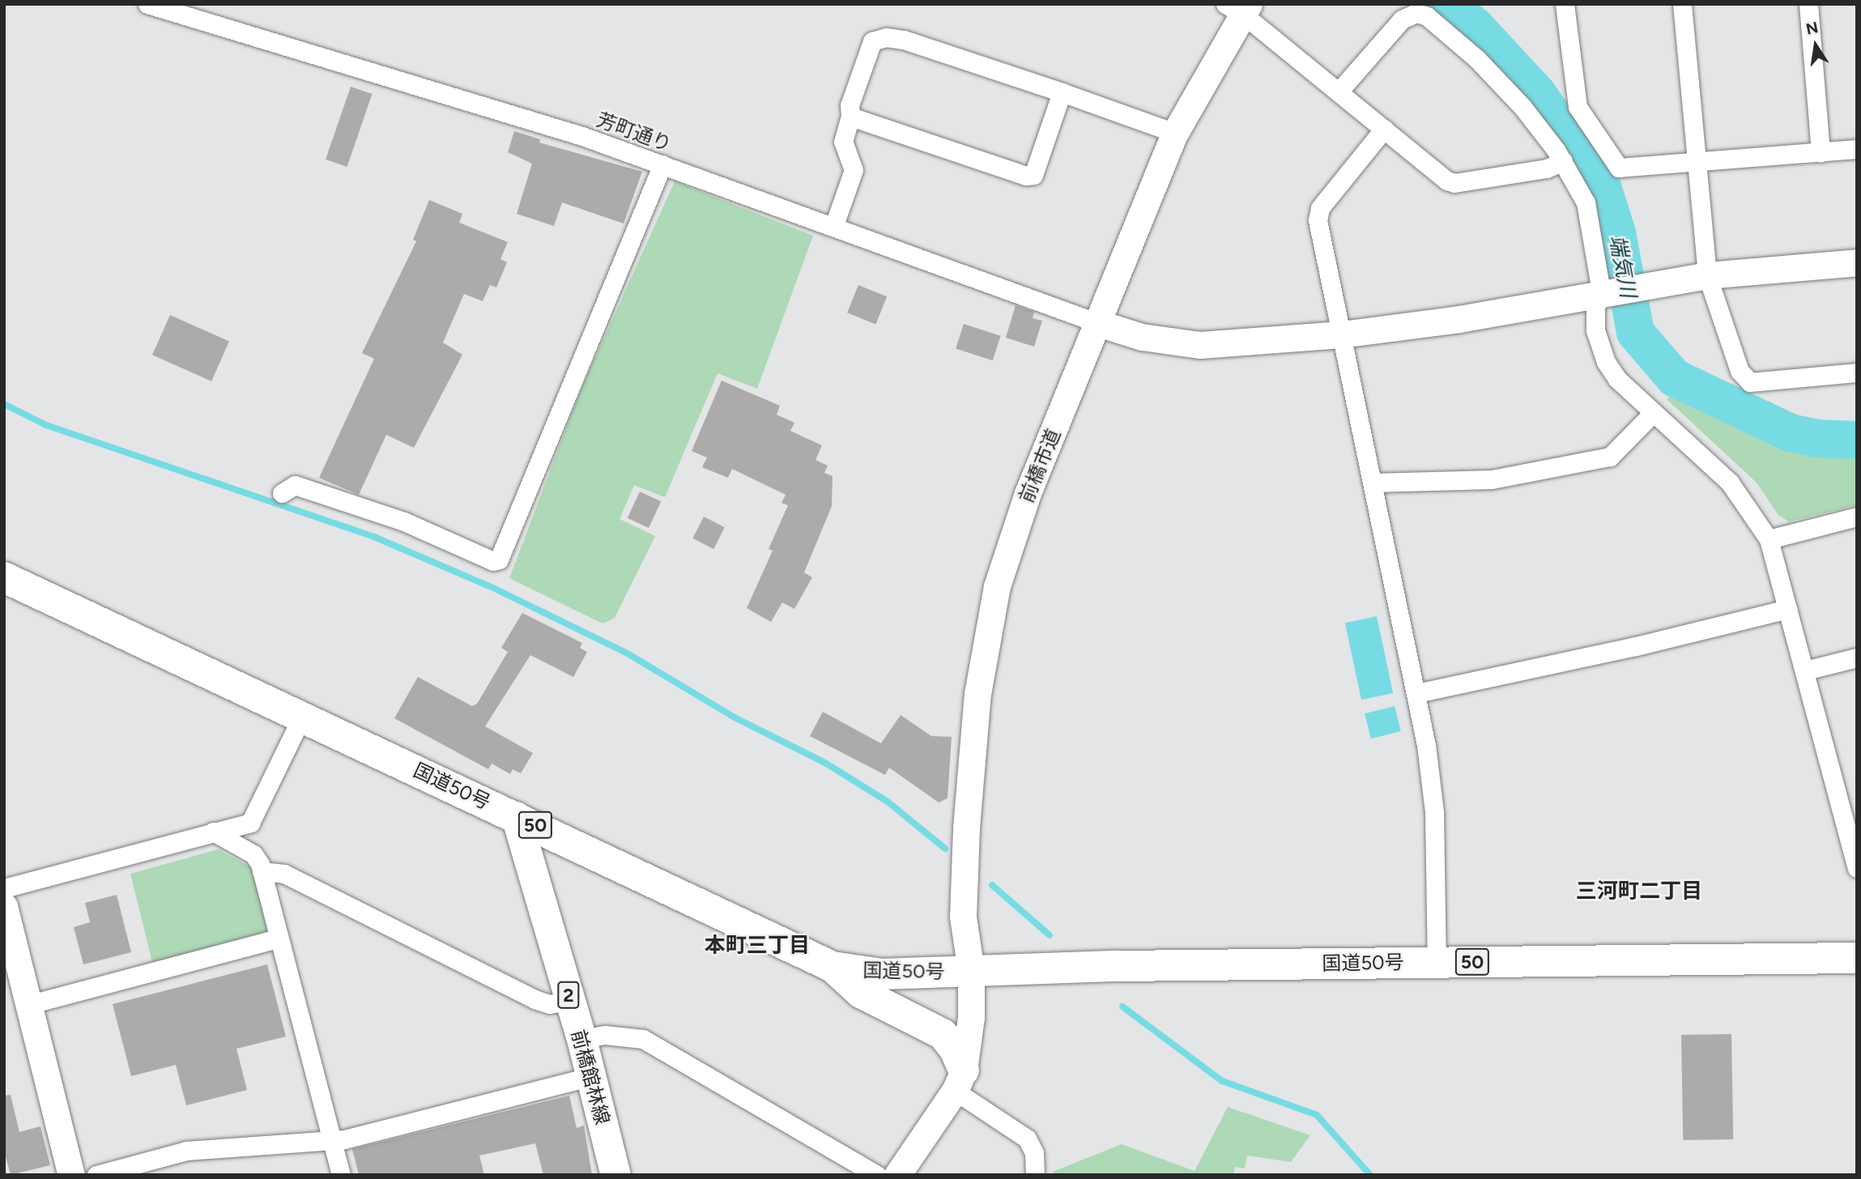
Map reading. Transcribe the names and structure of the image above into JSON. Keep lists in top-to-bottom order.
{
  "streets": {
    "highway": ["国道50号", "50"],
    "main road": ["2", "前橋館林線"],
    "street": ["芳町通り", "前橋市道"]
  },
  "crossings": [
    ["芳町通り", "前橋市道"],
    ["前橋市道", "国道50号"],
    ["国道50号", "前橋館林線"]
  ],
  "districts": ["三河町二丁目", "本町三丁目"],
  "water": ["端気川"],
  "north": "top"
}
